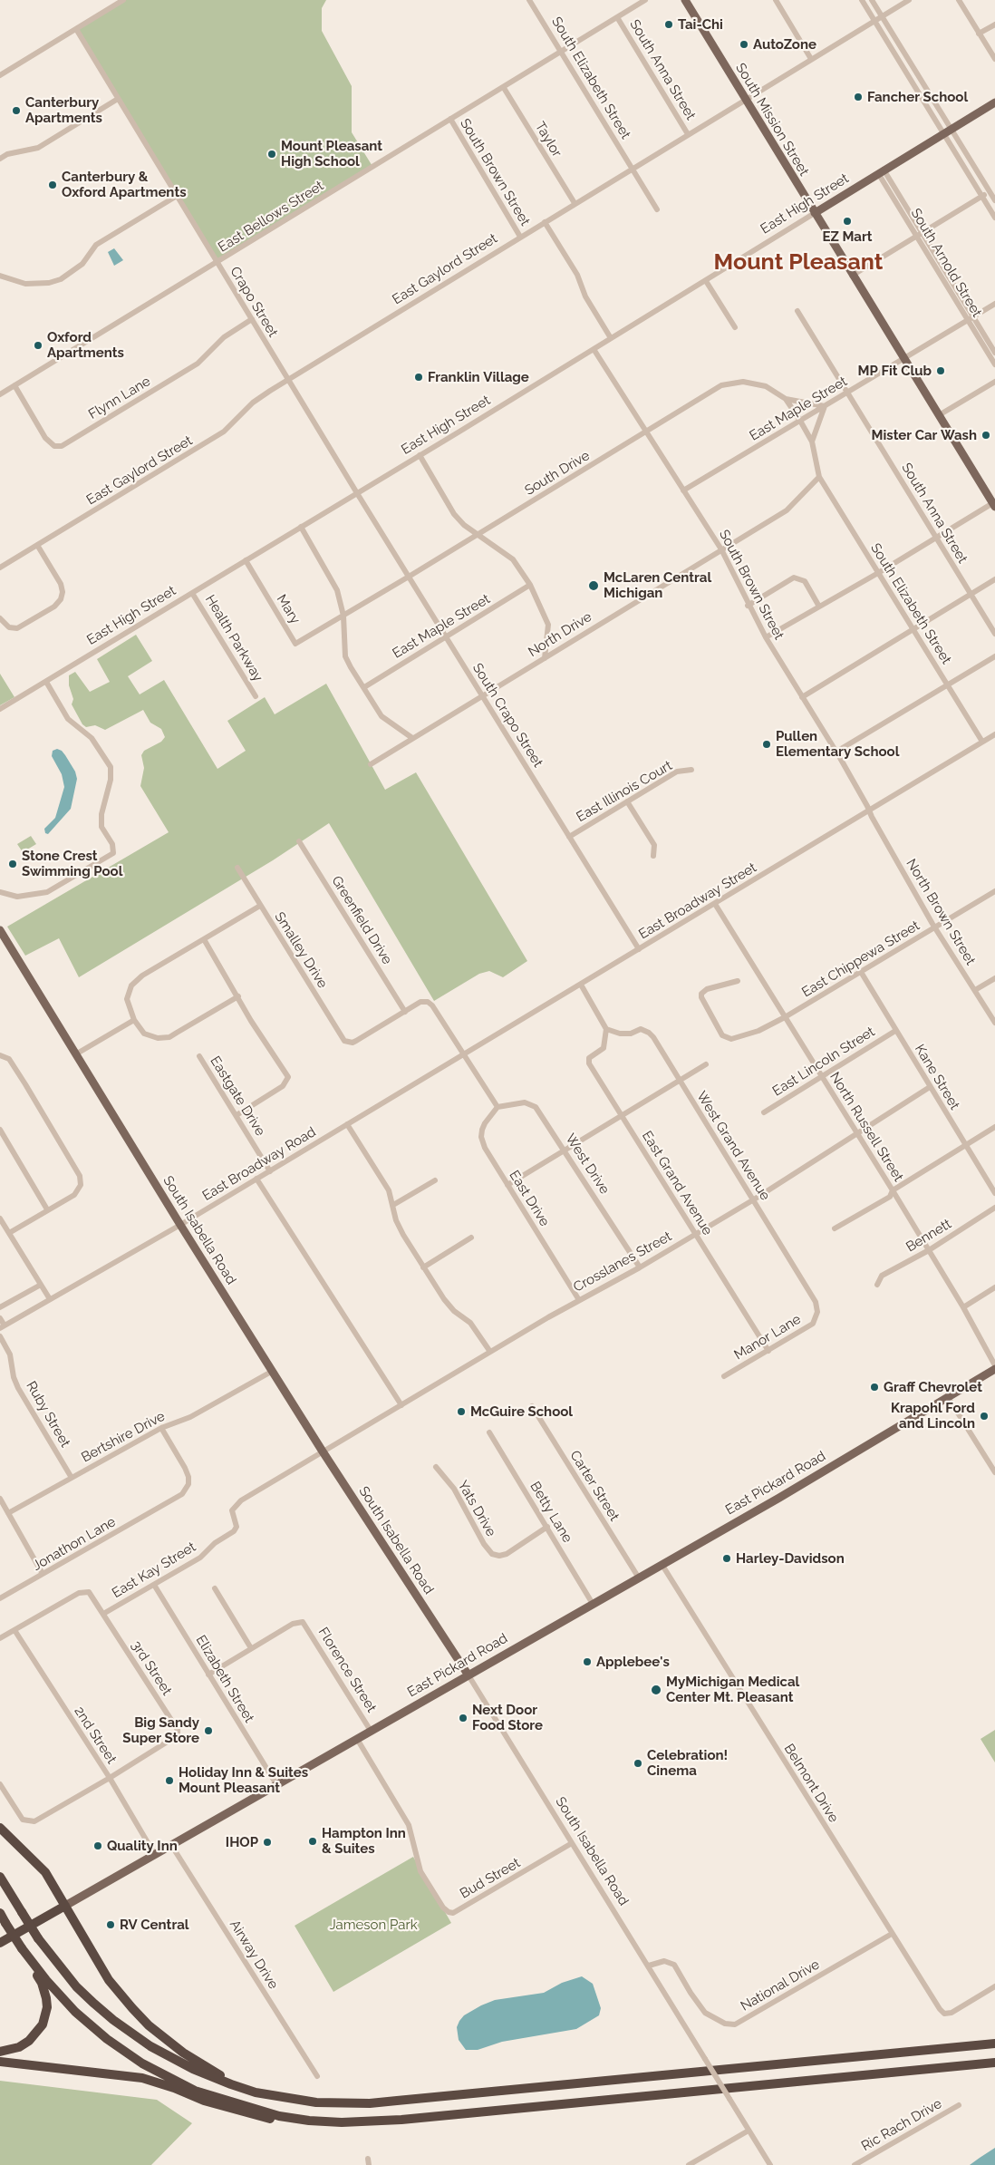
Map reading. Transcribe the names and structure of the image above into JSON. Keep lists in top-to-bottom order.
{
  "streets": {
    "highway": ["East Pickard Road"],
    "main road": ["South Mission Street", "East High Street", "South Isabella Road"],
    "street": [
      "South Anna Street",
      "South Elizabeth Street",
      "Taylor",
      "South Brown Street",
      "East Bellows Street",
      "South Arnold Street",
      "East Gaylord Street",
      "Crapo Street",
      "Flynn Lane",
      "East Maple Street",
      "South Drive",
      "Mary",
      "North Drive",
      "Health Parkway",
      "South Crapo Street",
      "East Illinois Court",
      "East Broadway Street",
      "North Brown Street",
      "Greenfield Drive",
      "Smalley Drive",
      "East Chippewa Street",
      "East Lincoln Street",
      "Kane Street",
      "Eastgate Drive",
      "North Russell Street",
      "West Grand Avenue",
      "East Broadway Road",
      "West Drive",
      "East Grand Avenue",
      "East Drive",
      "Bennett",
      "Crosslanes Street",
      "Manor Lane",
      "Ruby Street",
      "Bertshire Drive",
      "Carter Street",
      "Yats Drive",
      "Betty Lane",
      "Jonathon Lane",
      "East Kay Street",
      "3rd Street",
      "Florence Street",
      "Elizabeth Street",
      "2nd Street",
      "Belmont Drive",
      "Bud Street",
      "Airway Drive",
      "National Drive",
      "Ric Rach Drive"
    ]
  },
  "crossings": [
    ["South Anna Street", "East Bellows Street"],
    ["South Anna Street", "East Gaylord Street"],
    ["South Anna Street", "East Maple Street"],
    ["South Elizabeth Street", "East Bellows Street"],
    ["South Elizabeth Street", "East Gaylord Street"],
    ["South Elizabeth Street", "North Drive"],
    ["South Elizabeth Street", "East Broadway Street"],
    ["South Mission Street", "East High Street"],
    ["South Mission Street", "East Gaylord Street"],
    ["South Mission Street", "East Maple Street"],
    ["Taylor", "East Bellows Street"],
    ["Taylor", "East Gaylord Street"],
    ["South Brown Street", "East High Street"],
    ["South Brown Street", "East Bellows Street"],
    ["South Brown Street", "East Gaylord Street"],
    ["South Brown Street", "East Maple Street"],
    ["South Brown Street", "South Drive"],
    ["South Brown Street", "North Drive"],
    ["South Brown Street", "East Broadway Street"],
    ["South Brown Street", "North Brown Street"],
    ["East High Street", "South Arnold Street"],
    ["East High Street", "Crapo Street"],
    ["East High Street", "Mary"],
    ["East High Street", "Health Parkway"],
    ["East High Street", "South Crapo Street"],
    ["East Bellows Street", "Crapo Street"],
    ["East Bellows Street", "Flynn Lane"],
    ["South Arnold Street", "East Maple Street"],
    ["East Gaylord Street", "Crapo Street"],
    ["Crapo Street", "Flynn Lane"],
    ["Crapo Street", "South Crapo Street"],
    ["East Maple Street", "South Drive"],
    ["East Maple Street", "South Crapo Street"],
    ["South Drive", "Mary"],
    ["South Drive", "South Crapo Street"],
    ["North Drive", "South Crapo Street"],
    ["South Crapo Street", "East Illinois Court"],
    ["South Crapo Street", "East Broadway Street"],
    ["East Broadway Street", "North Brown Street"],
    ["East Broadway Street", "North Russell Street"],
    ["East Broadway Street", "East Broadway Road"],
    ["North Brown Street", "East Chippewa Street"],
    ["Greenfield Drive", "Smalley Drive"],
    ["East Chippewa Street", "Kane Street"],
    ["East Chippewa Street", "North Russell Street"],
    ["East Lincoln Street", "Kane Street"],
    ["East Lincoln Street", "North Russell Street"],
    ["Kane Street", "Crosslanes Street"],
    ["Eastgate Drive", "East Broadway Road"],
    ["North Russell Street", "Bennett"],
    ["North Russell Street", "Crosslanes Street"],
    ["West Grand Avenue", "East Grand Avenue"],
    ["West Grand Avenue", "Crosslanes Street"],
    ["West Grand Avenue", "Manor Lane"],
    ["East Broadway Road", "South Isabella Road"],
    ["West Drive", "East Drive"],
    ["West Drive", "Crosslanes Street"],
    ["East Grand Avenue", "Crosslanes Street"],
    ["East Grand Avenue", "Manor Lane"],
    ["East Drive", "Crosslanes Street"],
    ["South Isabella Road", "Crosslanes Street"],
    ["South Isabella Road", "Bertshire Drive"],
    ["South Isabella Road", "East Pickard Road"],
    ["South Isabella Road", "East Kay Street"],
    ["South Isabella Road", "Bud Street"],
    ["South Isabella Road", "National Drive"],
    ["Crosslanes Street", "East Kay Street"],
    ["Ruby Street", "Bertshire Drive"],
    ["Bertshire Drive", "Jonathon Lane"],
    ["East Pickard Road", "Carter Street"],
    ["East Pickard Road", "Betty Lane"],
    ["East Pickard Road", "Florence Street"],
    ["East Pickard Road", "Elizabeth Street"],
    ["East Pickard Road", "2nd Street"],
    ["East Pickard Road", "Belmont Drive"],
    ["East Pickard Road", "Bud Street"],
    ["East Pickard Road", "Airway Drive"],
    ["Yats Drive", "Betty Lane"],
    ["East Kay Street", "3rd Street"],
    ["East Kay Street", "Elizabeth Street"],
    ["East Kay Street", "2nd Street"],
    ["3rd Street", "2nd Street"],
    ["Belmont Drive", "National Drive"]
  ],
  "districts": ["Mount Pleasant"],
  "parks": ["Jameson Park"],
  "places": [
    "Tai-Chi",
    "AutoZone",
    "Fancher School",
    "Canterbury Apartments",
    "Mount Pleasant High School",
    "Canterbury & Oxford Apartments",
    "EZ Mart",
    "Oxford Apartments",
    "MP Fit Club",
    "Franklin Village",
    "Mister Car Wash",
    "McLaren Central Michigan",
    "Pullen Elementary School",
    "Stone Crest Swimming Pool",
    "Graff Chevrolet",
    "McGuire School",
    "Krapohl Ford and Lincoln",
    "Harley-Davidson",
    "Applebee's",
    "MyMichigan Medical Center Mt. Pleasant",
    "Next Door Food Store",
    "Big Sandy Super Store",
    "Celebration! Cinema",
    "Holiday Inn & Suites Mount Pleasant",
    "Hampton Inn & Suites",
    "IHOP",
    "Quality Inn",
    "RV Central"
  ]
}
